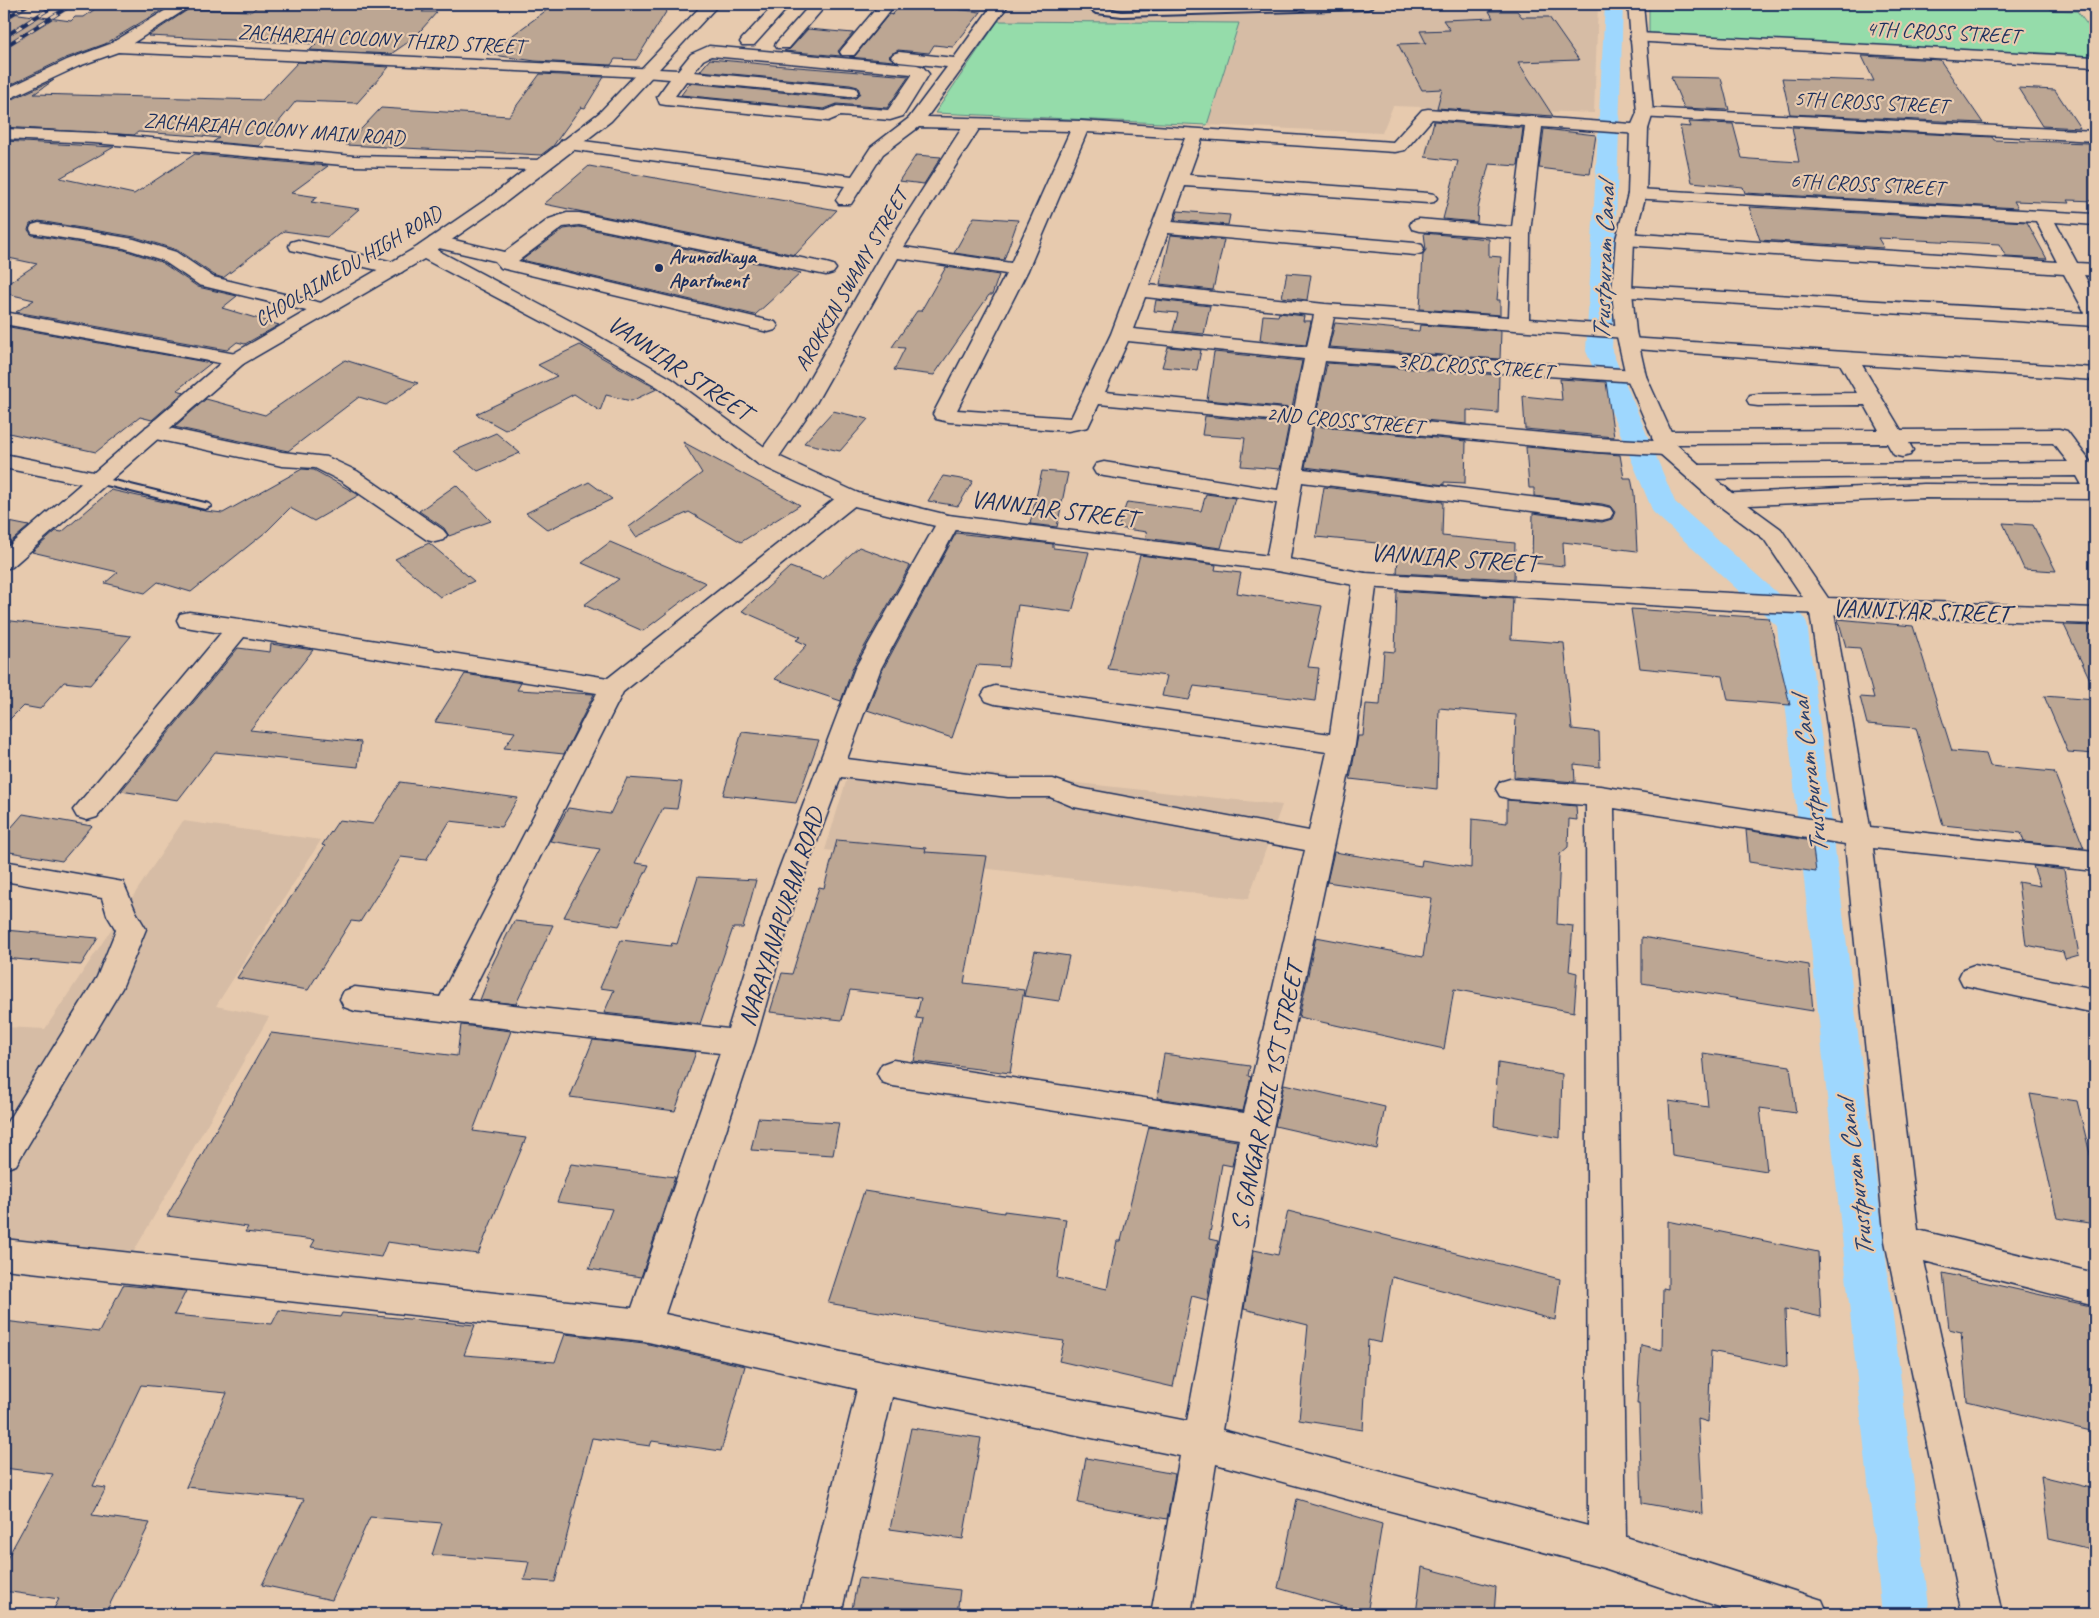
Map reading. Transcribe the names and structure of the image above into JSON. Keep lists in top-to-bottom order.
{
  "streets": {
    "street": [
      "4TH CROSS STREET",
      "ZACHARIAH COLONY THIRD STREET",
      "5TH CROSS STREET",
      "ZACHARIAH COLONY MAIN ROAD",
      "6TH CROSS STREET",
      "CHOOLAIMEDU HIGH ROAD",
      "AROKKIN SWAMY STREET",
      "3RD CROSS STREET",
      "VANNIAR STREET",
      "2ND CROSS STREET",
      "VANNIYAR STREET",
      "NARAYANAPURAM ROAD",
      "S. GANGAR KOIL 1ST STREET"
    ]
  },
  "crossings": [
    ["ZACHARIAH COLONY THIRD STREET", "CHOOLAIMEDU HIGH ROAD"],
    ["ZACHARIAH COLONY MAIN ROAD", "CHOOLAIMEDU HIGH ROAD"],
    ["CHOOLAIMEDU HIGH ROAD", "VANNIAR STREET"],
    ["AROKKIN SWAMY STREET", "VANNIAR STREET"],
    ["VANNIAR STREET", "VANNIYAR STREET"],
    ["VANNIAR STREET", "NARAYANAPURAM ROAD"],
    ["VANNIAR STREET", "S. GANGAR KOIL 1ST STREET"]
  ],
  "water": ["Trustpuram Canal"],
  "places": ["Arunodhaya Apartment"]
}
